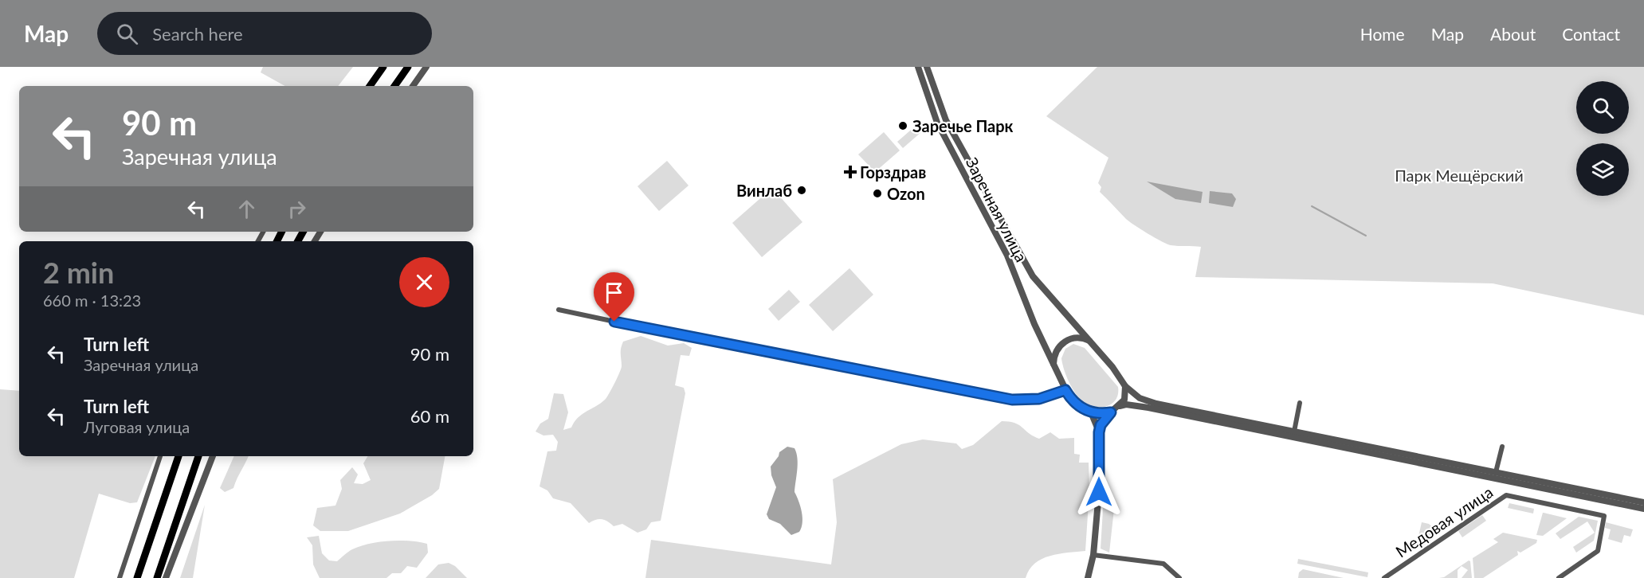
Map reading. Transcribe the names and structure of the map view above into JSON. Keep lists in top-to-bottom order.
{
  "streets": {
    "street": ["Заречная улица", "Медовая улица"]
  },
  "parks": ["Парк Мещёрский"],
  "places": {
    "other": ["Заречье Парк", "Винлаб", "Ozon"],
    "health": ["Горздрав"]
  },
  "page": {
    "header": "Map",
    "search": "Search here",
    "nav": [
      "Home",
      "Map",
      "About",
      "Contact"
    ],
    "turn": ["90 m", "Заречная улица"],
    "heading": ["2 min", "660 m · 13:23"],
    "list": [
      {
        "name": "Turn left",
        "note": "Заречная улица",
        "value": "90 m"
      },
      {
        "name": "Turn left",
        "note": "Луговая улица",
        "value": "60 m"
      }
    ]
  }
}
